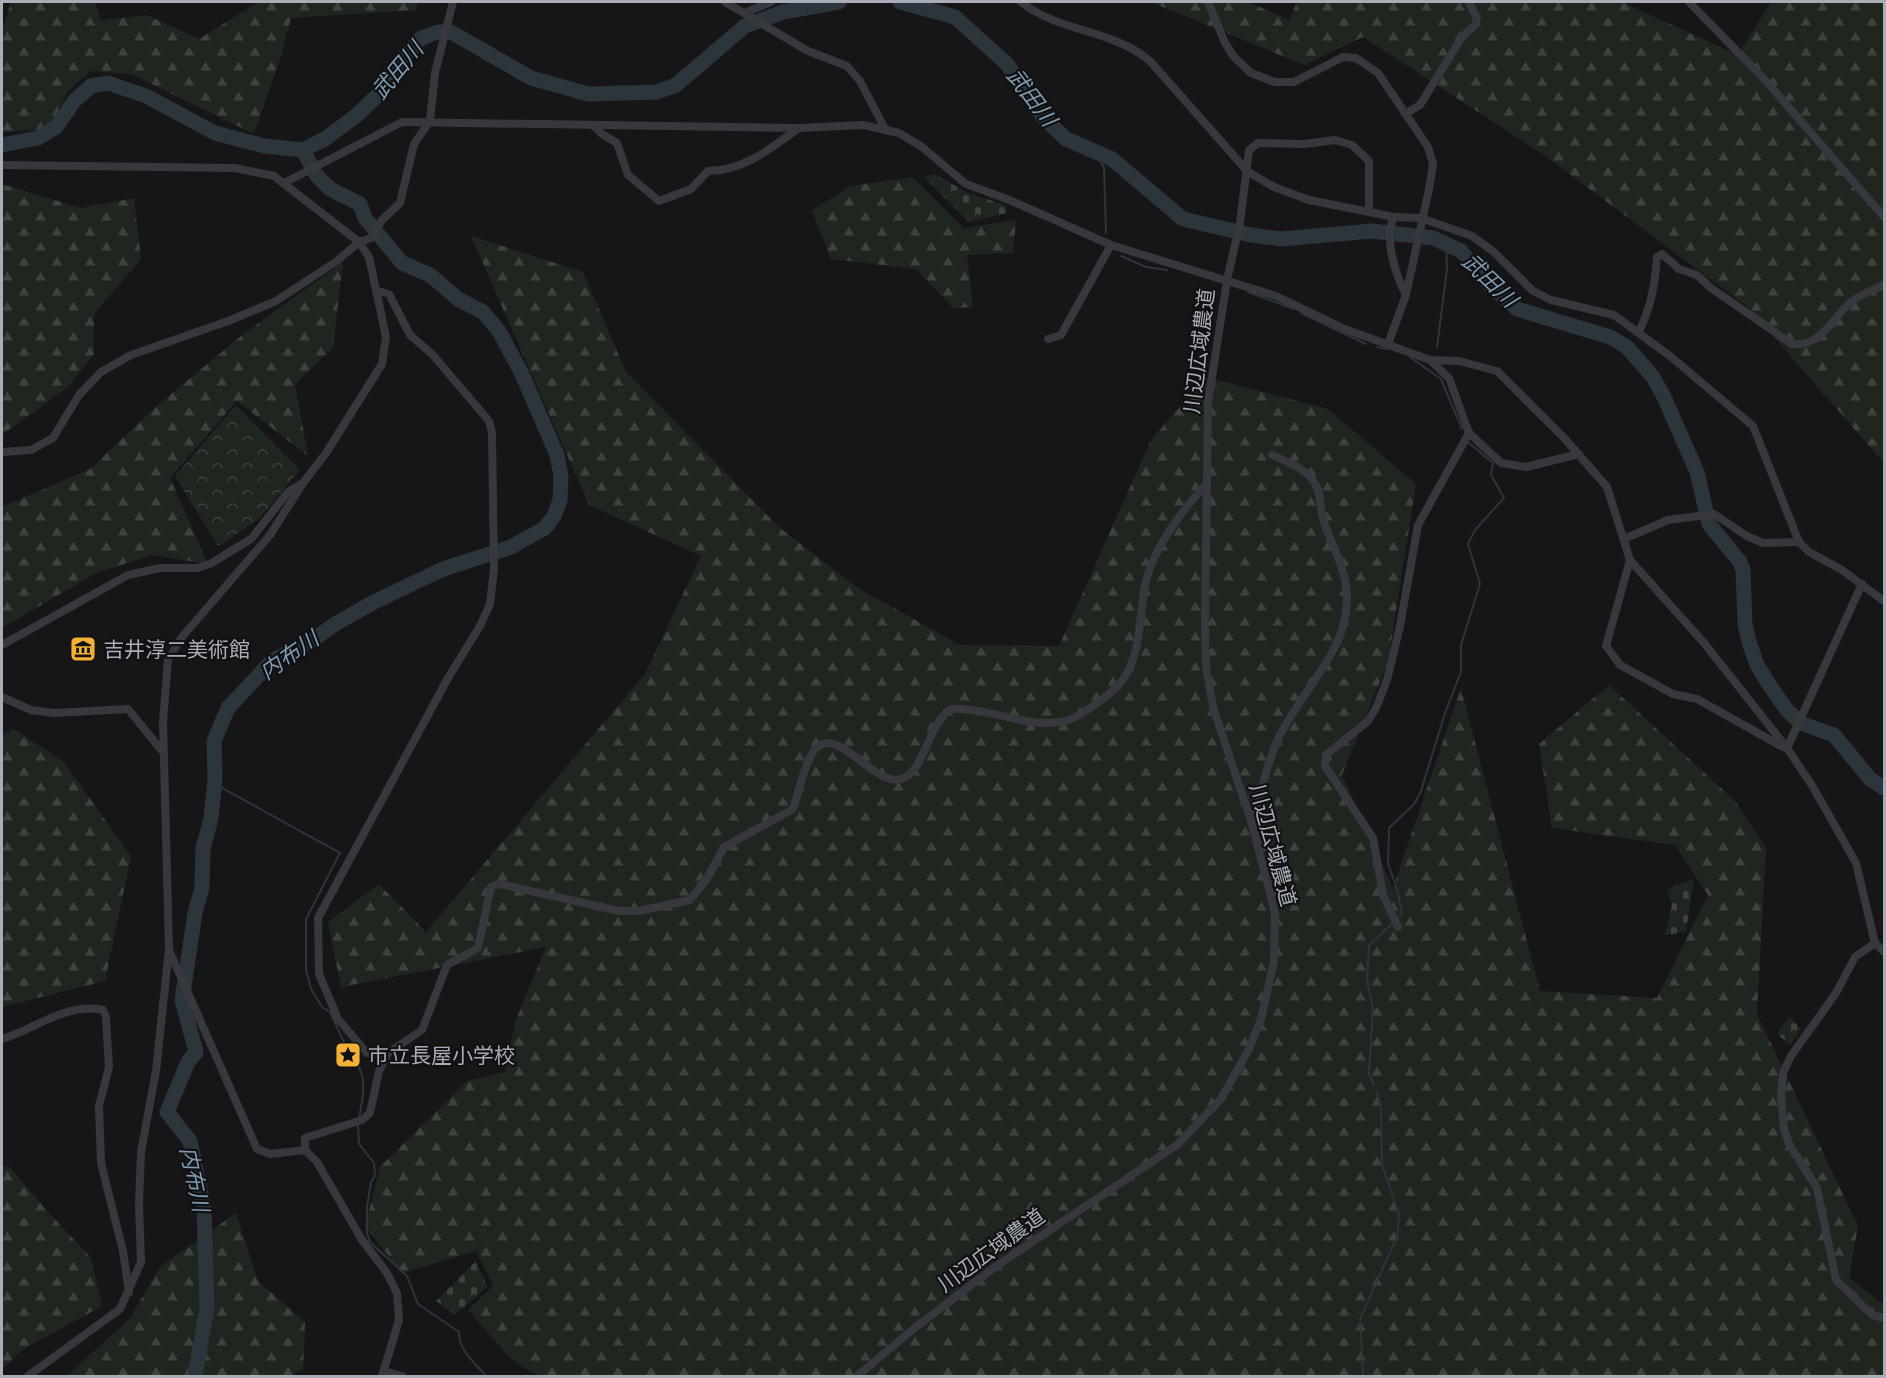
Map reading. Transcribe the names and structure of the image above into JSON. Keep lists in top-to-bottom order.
{
  "streets": {
    "street": ["川辺広域農道"]
  },
  "water": ["武田川", "内布川"],
  "places": {
    "museum": ["吉井淳二美術館"],
    "place": ["市立長屋小学校"]
  }
}
